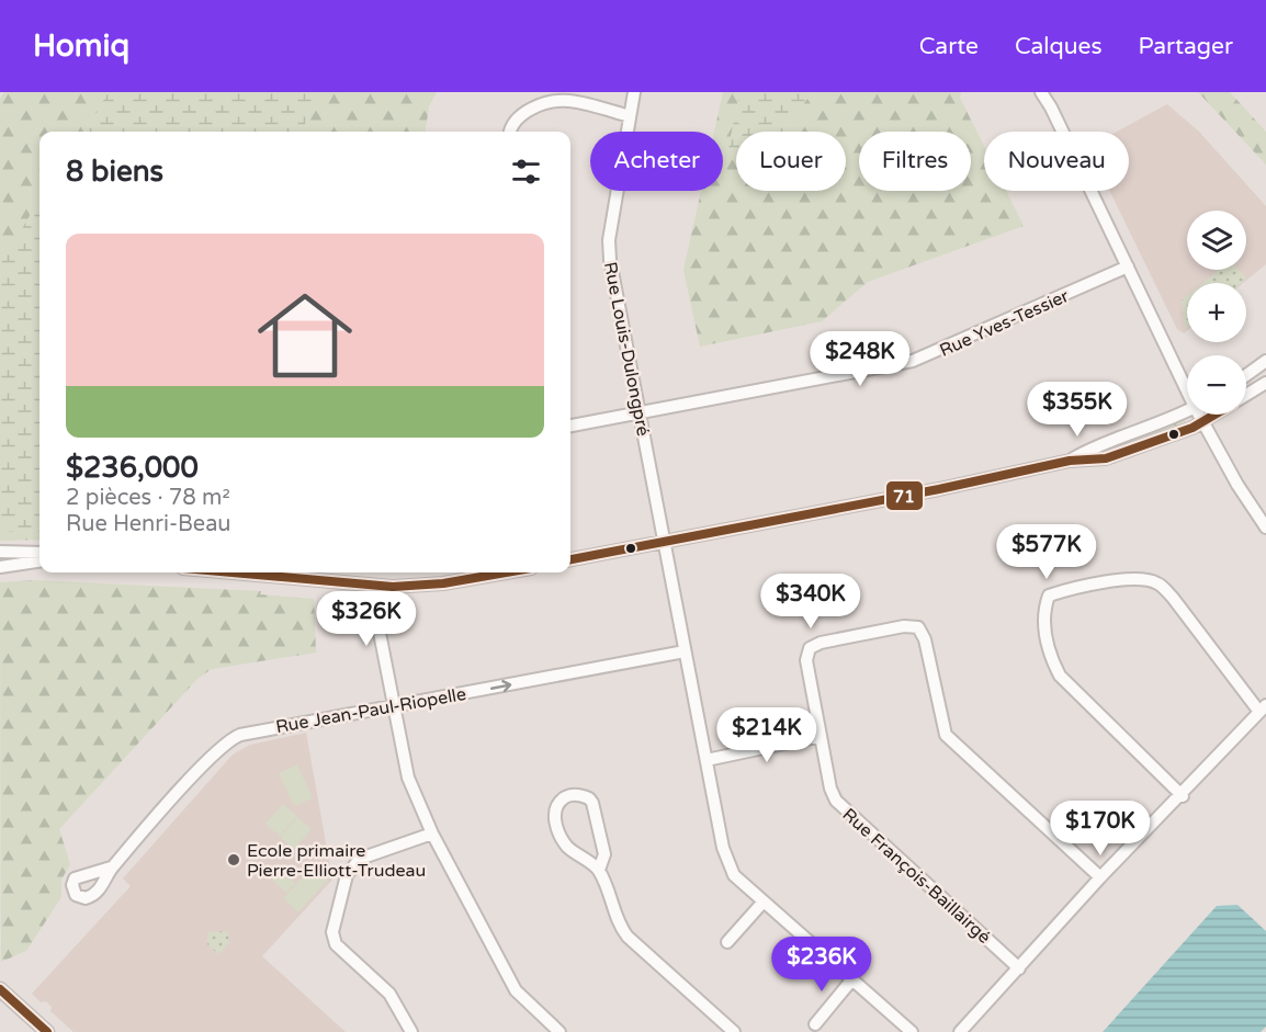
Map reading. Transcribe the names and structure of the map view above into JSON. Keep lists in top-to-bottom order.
{
  "streets": {
    "street": [
      "Rue Yves-Tessier",
      "Rue Louis-Dulongpré",
      "Rue Jean-Paul-Riopelle",
      "Rue François-Baillairgé"
    ]
  },
  "crossings": [
    ["Rue Yves-Tessier", "Rue Louis-Dulongpré"],
    ["Rue Louis-Dulongpré", "Rue Jean-Paul-Riopelle"]
  ],
  "one_way": ["Rue Jean-Paul-Riopelle"],
  "places": ["Ecole primaire Pierre-Elliott-Trudeau"],
  "lines": ["transit line 71"],
  "page": {
    "header": "Homiq",
    "nav": ["Carte", "Calques", "Partager"],
    "chip": [
      "Acheter",
      "Louer",
      "Filtres",
      "Nouveau"
    ],
    "heading": "8 biens",
    "map_buttons": ["+", "−"],
    "list": [
      {
        "name": "$236,000",
        "note": "2 pièces · 78 m² · Rue Henri-Beau"
      }
    ],
    "price": [
      "$248K",
      "$355K",
      "$577K",
      "$340K",
      "$326K",
      "$214K",
      "$170K",
      "$236K"
    ]
  }
}
